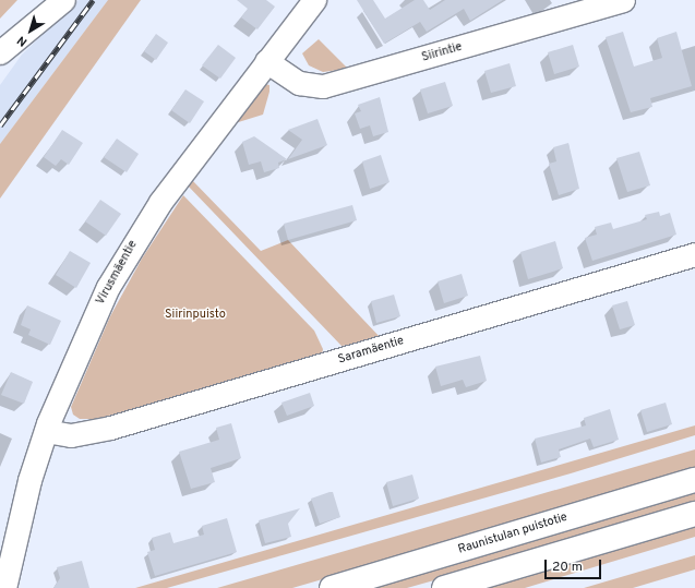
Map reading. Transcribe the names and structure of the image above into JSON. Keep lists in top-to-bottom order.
{
  "streets": {
    "main road": ["Raunistulan puistotie"],
    "street": ["Siirintie", "Virusmäentie", "Saramäentie"]
  },
  "crossings": [
    ["Siirintie", "Virusmäentie"],
    ["Virusmäentie", "Saramäentie"]
  ],
  "parks": ["Siirinpuisto"],
  "scale_bar": "20 m",
  "north": "bottom left"
}
